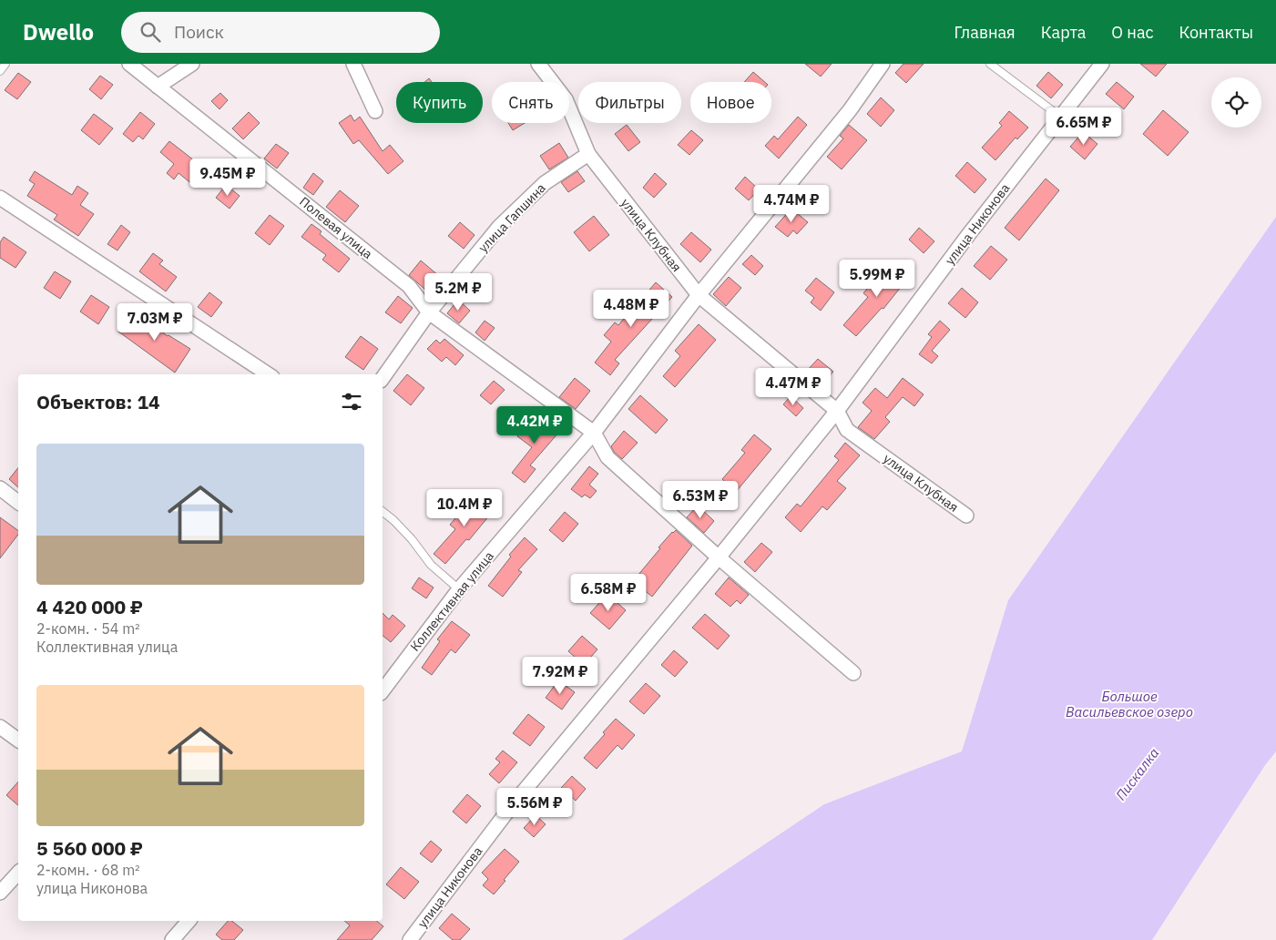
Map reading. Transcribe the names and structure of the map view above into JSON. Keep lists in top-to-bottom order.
{
  "streets": {
    "street": [
      "улица Гапшина",
      "улица Никонова",
      "Полевая улица",
      "улица Клубная",
      "Коллективная улица"
    ]
  },
  "crossings": [
    ["улица Гапшина", "Полевая улица"],
    ["улица Гапшина", "улица Клубная"],
    ["улица Никонова", "улица Клубная"],
    ["Полевая улица", "Коллективная улица"],
    ["улица Клубная", "Коллективная улица"]
  ],
  "water": ["Большое Васильевское озеро", "Пискалка"],
  "page": {
    "header": "Dwello",
    "search": "Поиск",
    "nav": [
      "Главная",
      "Карта",
      "О нас",
      "Контакты"
    ],
    "chip": [
      "Купить",
      "Снять",
      "Фильтры",
      "Новое"
    ],
    "price": [
      "6.65M ₽",
      "9.45M ₽",
      "4.74M ₽",
      "5.99M ₽",
      "5.2M ₽",
      "4.48M ₽",
      "7.03M ₽",
      "4.47M ₽",
      "4.42M ₽",
      "6.53M ₽",
      "10.4M ₽",
      "6.58M ₽",
      "7.92M ₽",
      "5.56M ₽"
    ],
    "heading": "Объектов: 14",
    "list": [
      {
        "name": "4 420 000 ₽",
        "note": "2-комн. · 54 m² · Коллективная улица"
      },
      {
        "name": "5 560 000 ₽",
        "note": "2-комн. · 68 m² · улица Никонова"
      }
    ]
  }
}
